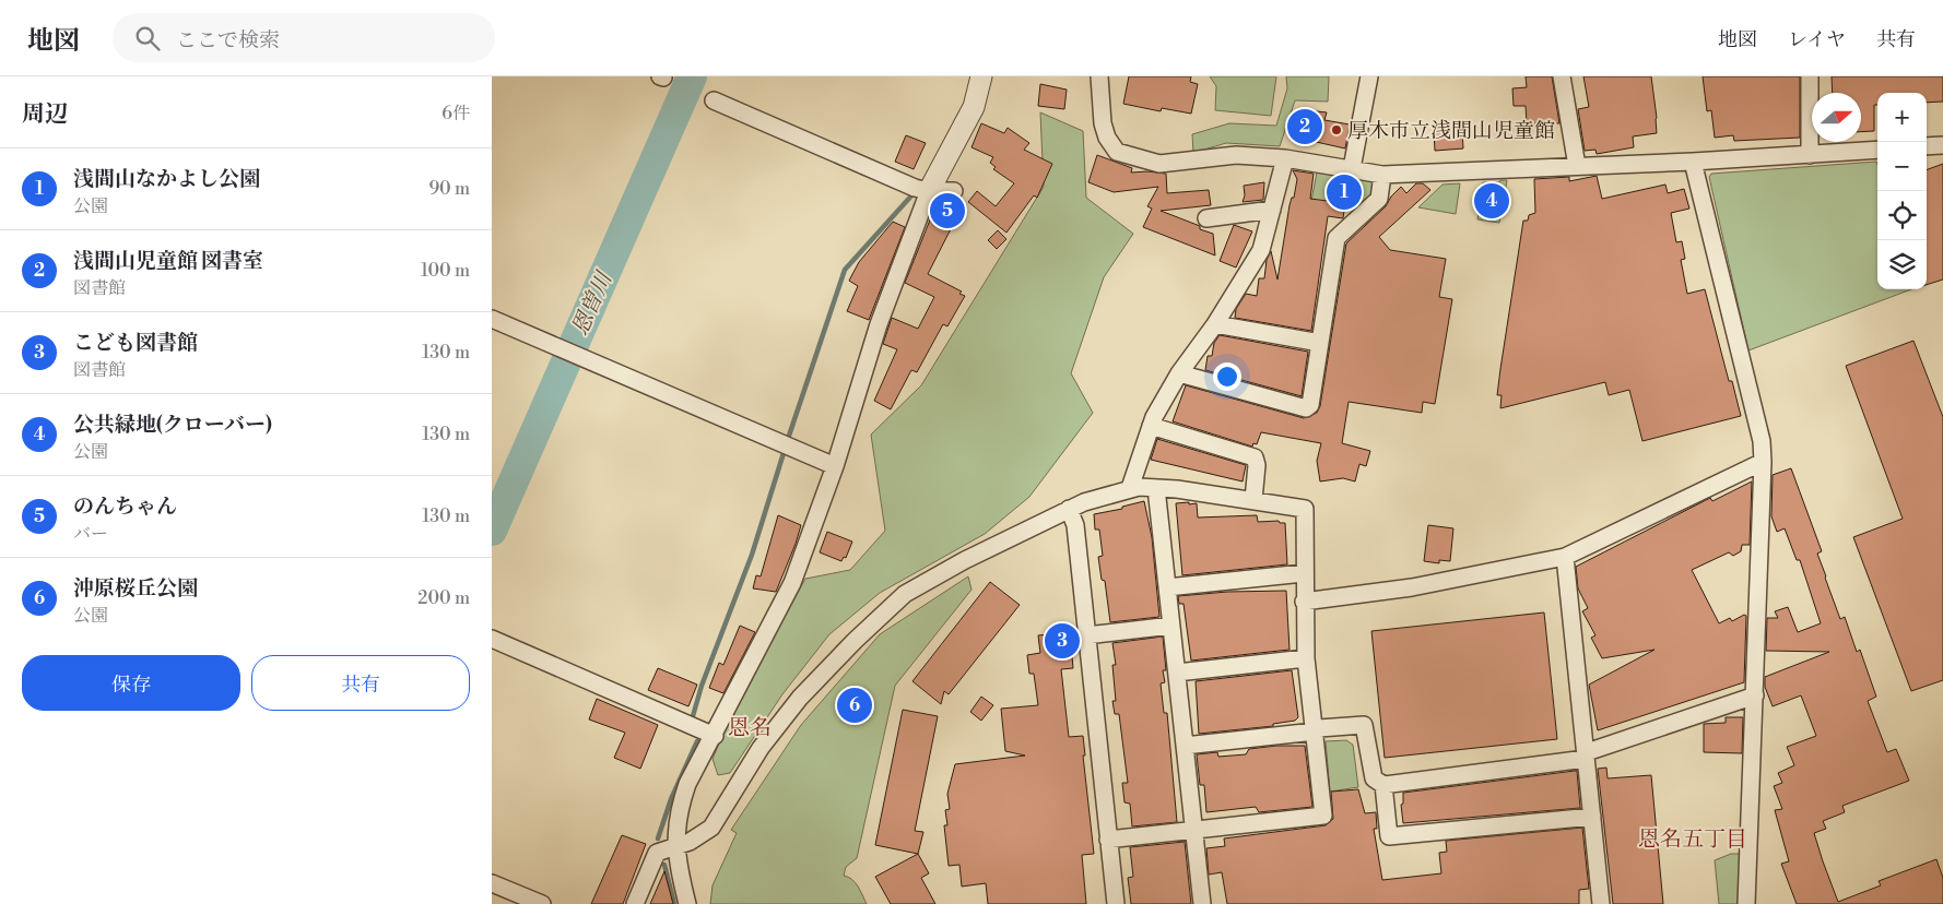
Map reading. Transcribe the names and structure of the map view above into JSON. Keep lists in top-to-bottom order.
{
  "districts": ["恩名", "恩名五丁目"],
  "water": ["恩曽川"],
  "places": ["厚木市立浅間山児童館"],
  "north": "right",
  "page": {
    "header": "地図",
    "search": "ここで検索",
    "nav": ["地図", "レイヤ", "共有"],
    "heading": ["周辺", "6件"],
    "map_buttons": ["+", "−"],
    "pins": [
      "2",
      "1",
      "4",
      "5",
      "3",
      "6"
    ],
    "list": [
      {
        "mark": "1",
        "name": "浅間山なかよし公園",
        "note": "公園",
        "value": "90 m"
      },
      {
        "mark": "2",
        "name": "浅間山児童館 図書室",
        "note": "図書館",
        "value": "100 m"
      },
      {
        "mark": "3",
        "name": "こども図書館",
        "note": "図書館",
        "value": "130 m"
      },
      {
        "mark": "4",
        "name": "公共緑地(クローバー)",
        "note": "公園",
        "value": "130 m"
      },
      {
        "mark": "5",
        "name": "のんちゃん",
        "note": "バー",
        "value": "130 m"
      },
      {
        "mark": "6",
        "name": "沖原桜丘公園",
        "note": "公園",
        "value": "200 m"
      }
    ],
    "buttons": ["保存", "共有"]
  }
}
